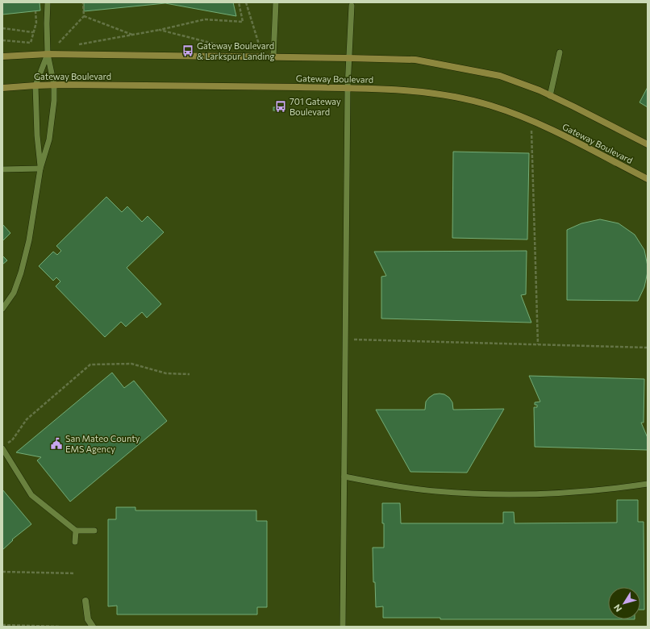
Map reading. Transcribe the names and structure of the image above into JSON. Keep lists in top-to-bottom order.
{
  "streets": {
    "main road": ["Gateway Boulevard"]
  },
  "places": {
    "bus stop": ["Gateway Boulevard & Larkspur Landing", "701 Gateway Boulevard"],
    "public building": ["San Mateo County EMS Agency"]
  },
  "north": "bottom left"
}
